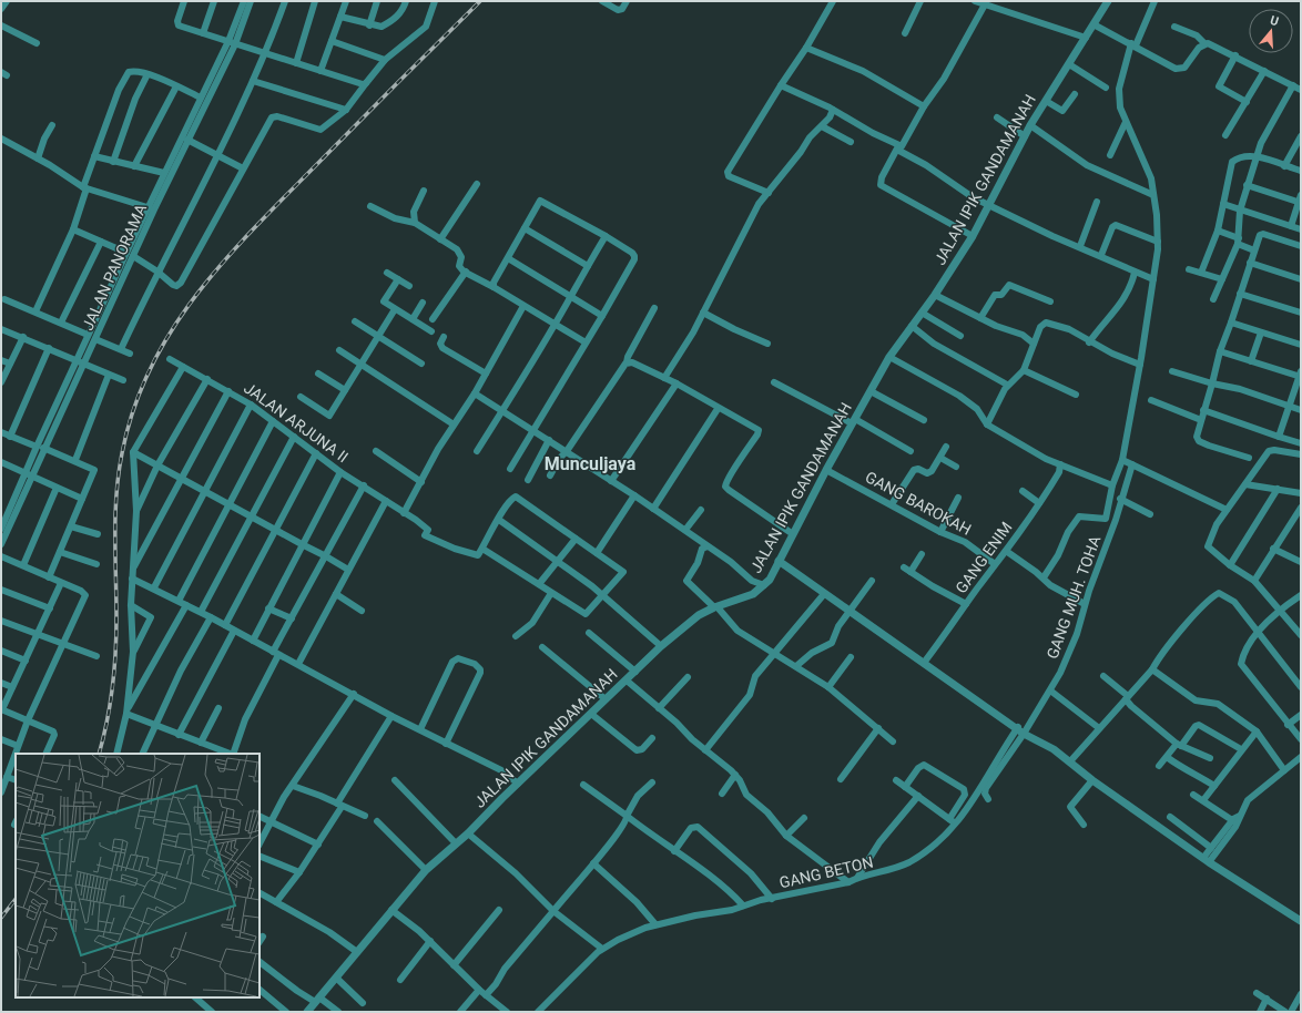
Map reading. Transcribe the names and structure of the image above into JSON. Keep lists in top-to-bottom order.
{
  "streets": {
    "street": [
      "JALAN IPIK GANDAMANAH",
      "JALAN PANORAMA",
      "JALAN ARJUNA II",
      "GANG BAROKAH",
      "GANG ENIM",
      "GANG MUH. TOHA",
      "GANG BETON"
    ]
  },
  "crossings": [
    ["JALAN IPIK GANDAMANAH", "GANG BAROKAH"],
    ["GANG BAROKAH", "GANG ENIM"]
  ],
  "districts": ["Munculjaya"],
  "north": "top"
}
